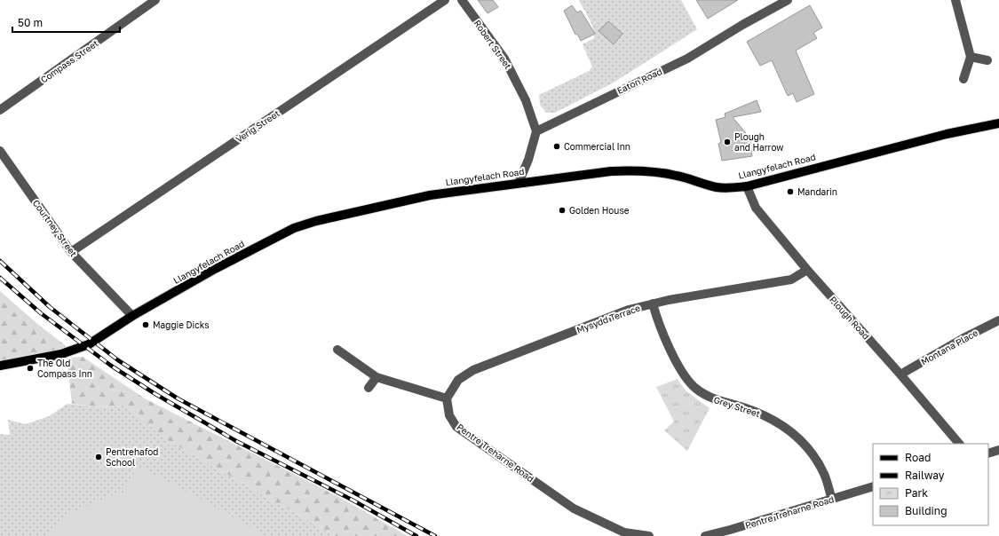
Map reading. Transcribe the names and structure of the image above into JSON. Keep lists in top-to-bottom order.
{
  "streets": {
    "main road": ["Llangyfelach Road"],
    "street": [
      "Robert Street",
      "Compass Street",
      "Eaton Road",
      "Verig Street",
      "Courtney Street",
      "Plough Road",
      "Mysydd Terrace",
      "Montana Place",
      "Grey Street",
      "Pentre Treharne Road"
    ]
  },
  "crossings": [
    ["Robert Street", "Eaton Road"],
    ["Verig Street", "Courtney Street"],
    ["Llangyfelach Road", "Courtney Street"],
    ["Llangyfelach Road", "Plough Road"],
    ["Plough Road", "Mysydd Terrace"],
    ["Plough Road", "Montana Place"],
    ["Mysydd Terrace", "Grey Street"],
    ["Mysydd Terrace", "Pentre Treharne Road"],
    ["Grey Street", "Pentre Treharne Road"]
  ],
  "places": [
    "Plough and Harrow",
    "Commercial Inn",
    "Mandarin",
    "Golden House",
    "Maggie Dicks",
    "The Old Compass Inn",
    "Pentrehafod School"
  ],
  "legend": [
    "Road",
    "Railway",
    "Park",
    "Building"
  ],
  "scale_bar": "50 m"
}
